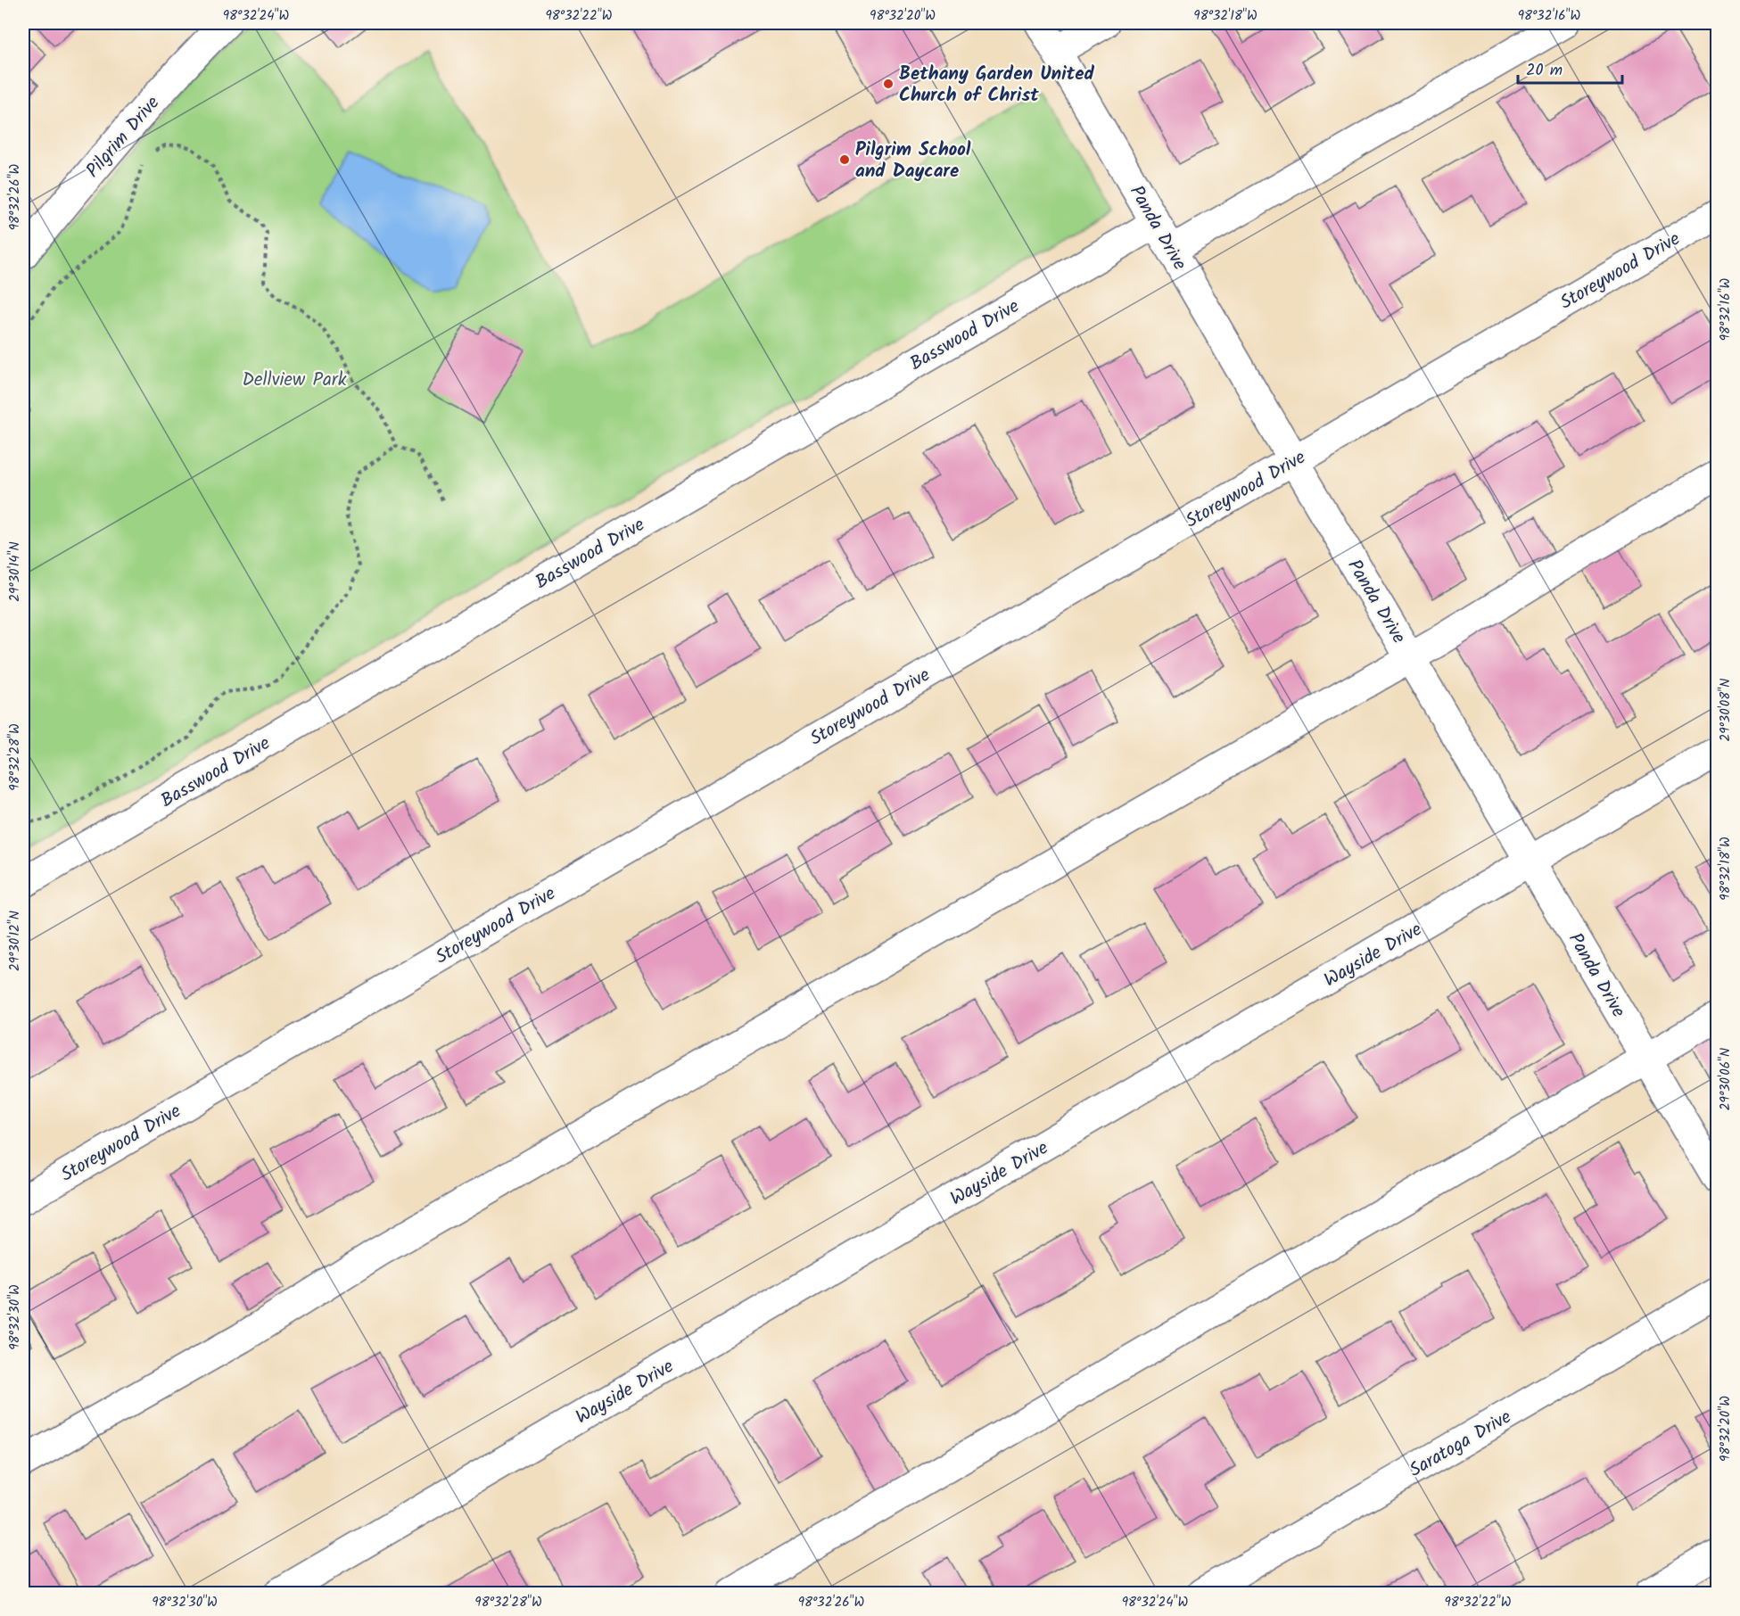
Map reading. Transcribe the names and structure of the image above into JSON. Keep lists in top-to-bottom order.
{
  "streets": {
    "street": [
      "Pilgrim Drive",
      "Panda Drive",
      "Storeywood Drive",
      "Basswood Drive",
      "Wayside Drive",
      "Saratoga Drive"
    ]
  },
  "crossings": [
    ["Panda Drive", "Storeywood Drive"],
    ["Panda Drive", "Basswood Drive"],
    ["Panda Drive", "Wayside Drive"]
  ],
  "parks": ["Dellview Park"],
  "places": ["Bethany Garden United Church of Christ", "Pilgrim School and Daycare"],
  "scale_bar": "20 m",
  "coordinates": [
    "98°32'24\"W",
    "98°32'22\"W",
    "98°32'20\"W",
    "98°32'18\"W",
    "98°32'16\"W",
    "98°32'26\"W",
    "29°30'14\"N",
    "29°30'08\"N",
    "98°32'28\"W",
    "29°30'12\"N",
    "29°30'06\"N",
    "98°32'30\"W"
  ]
}
